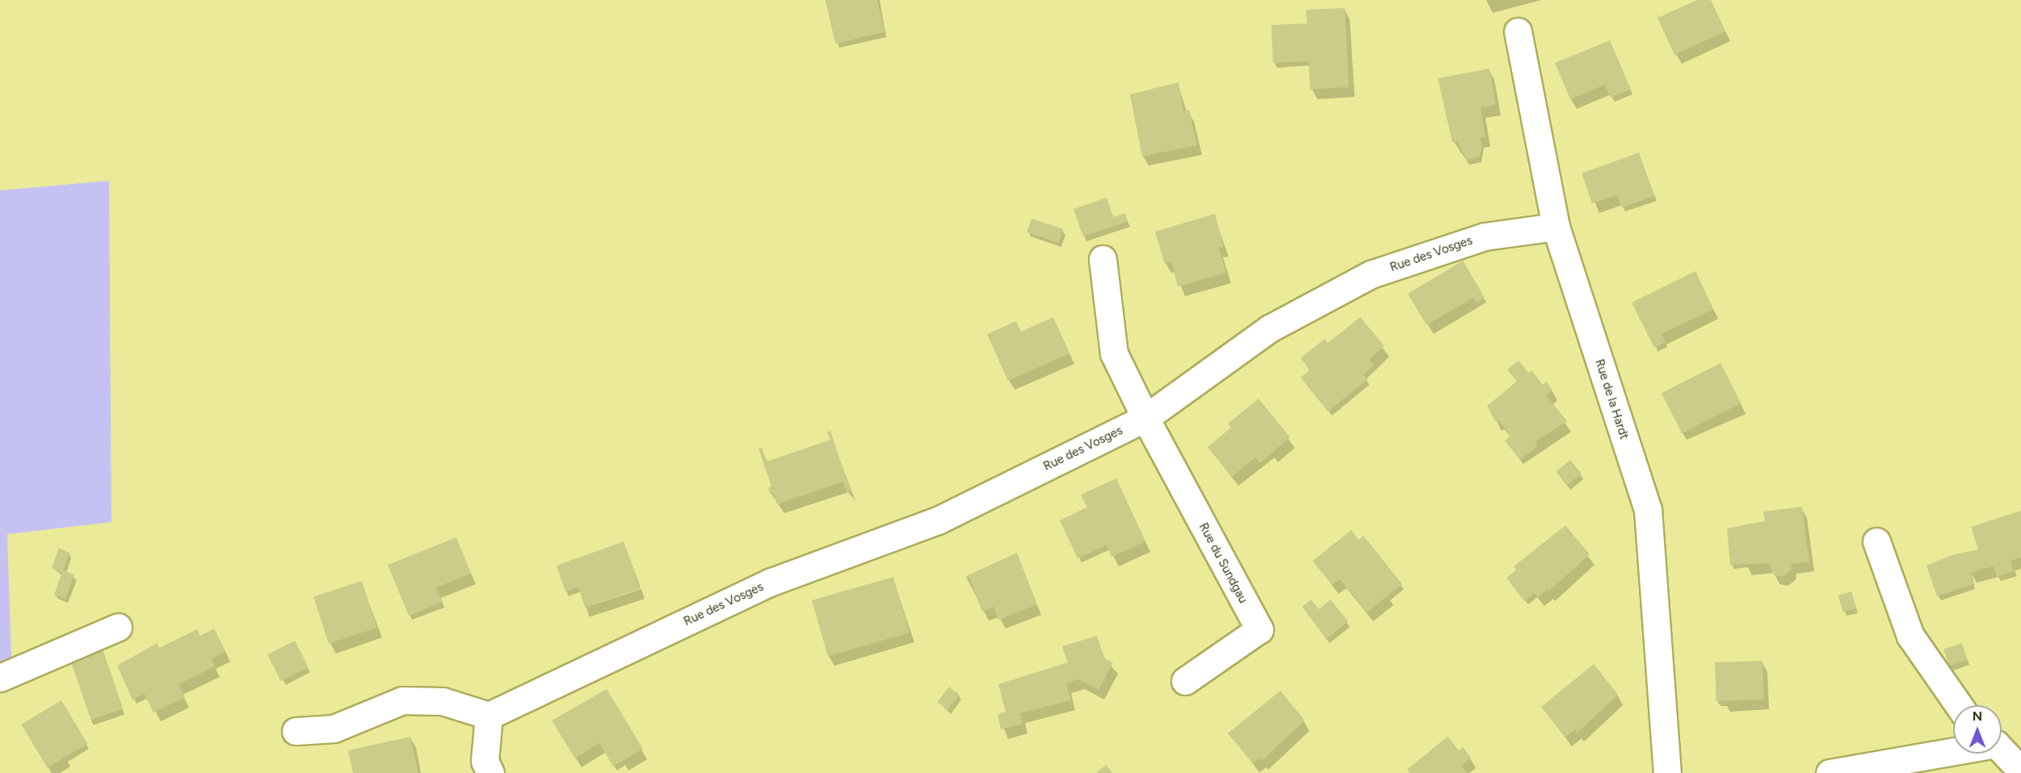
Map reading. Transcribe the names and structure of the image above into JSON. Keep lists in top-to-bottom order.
{
  "streets": {
    "street": ["Rue des Vosges", "Rue de la Hardt", "Rue du Sundgau"]
  },
  "crossings": [
    ["Rue des Vosges", "Rue de la Hardt"],
    ["Rue des Vosges", "Rue du Sundgau"]
  ],
  "north": "top"
}
